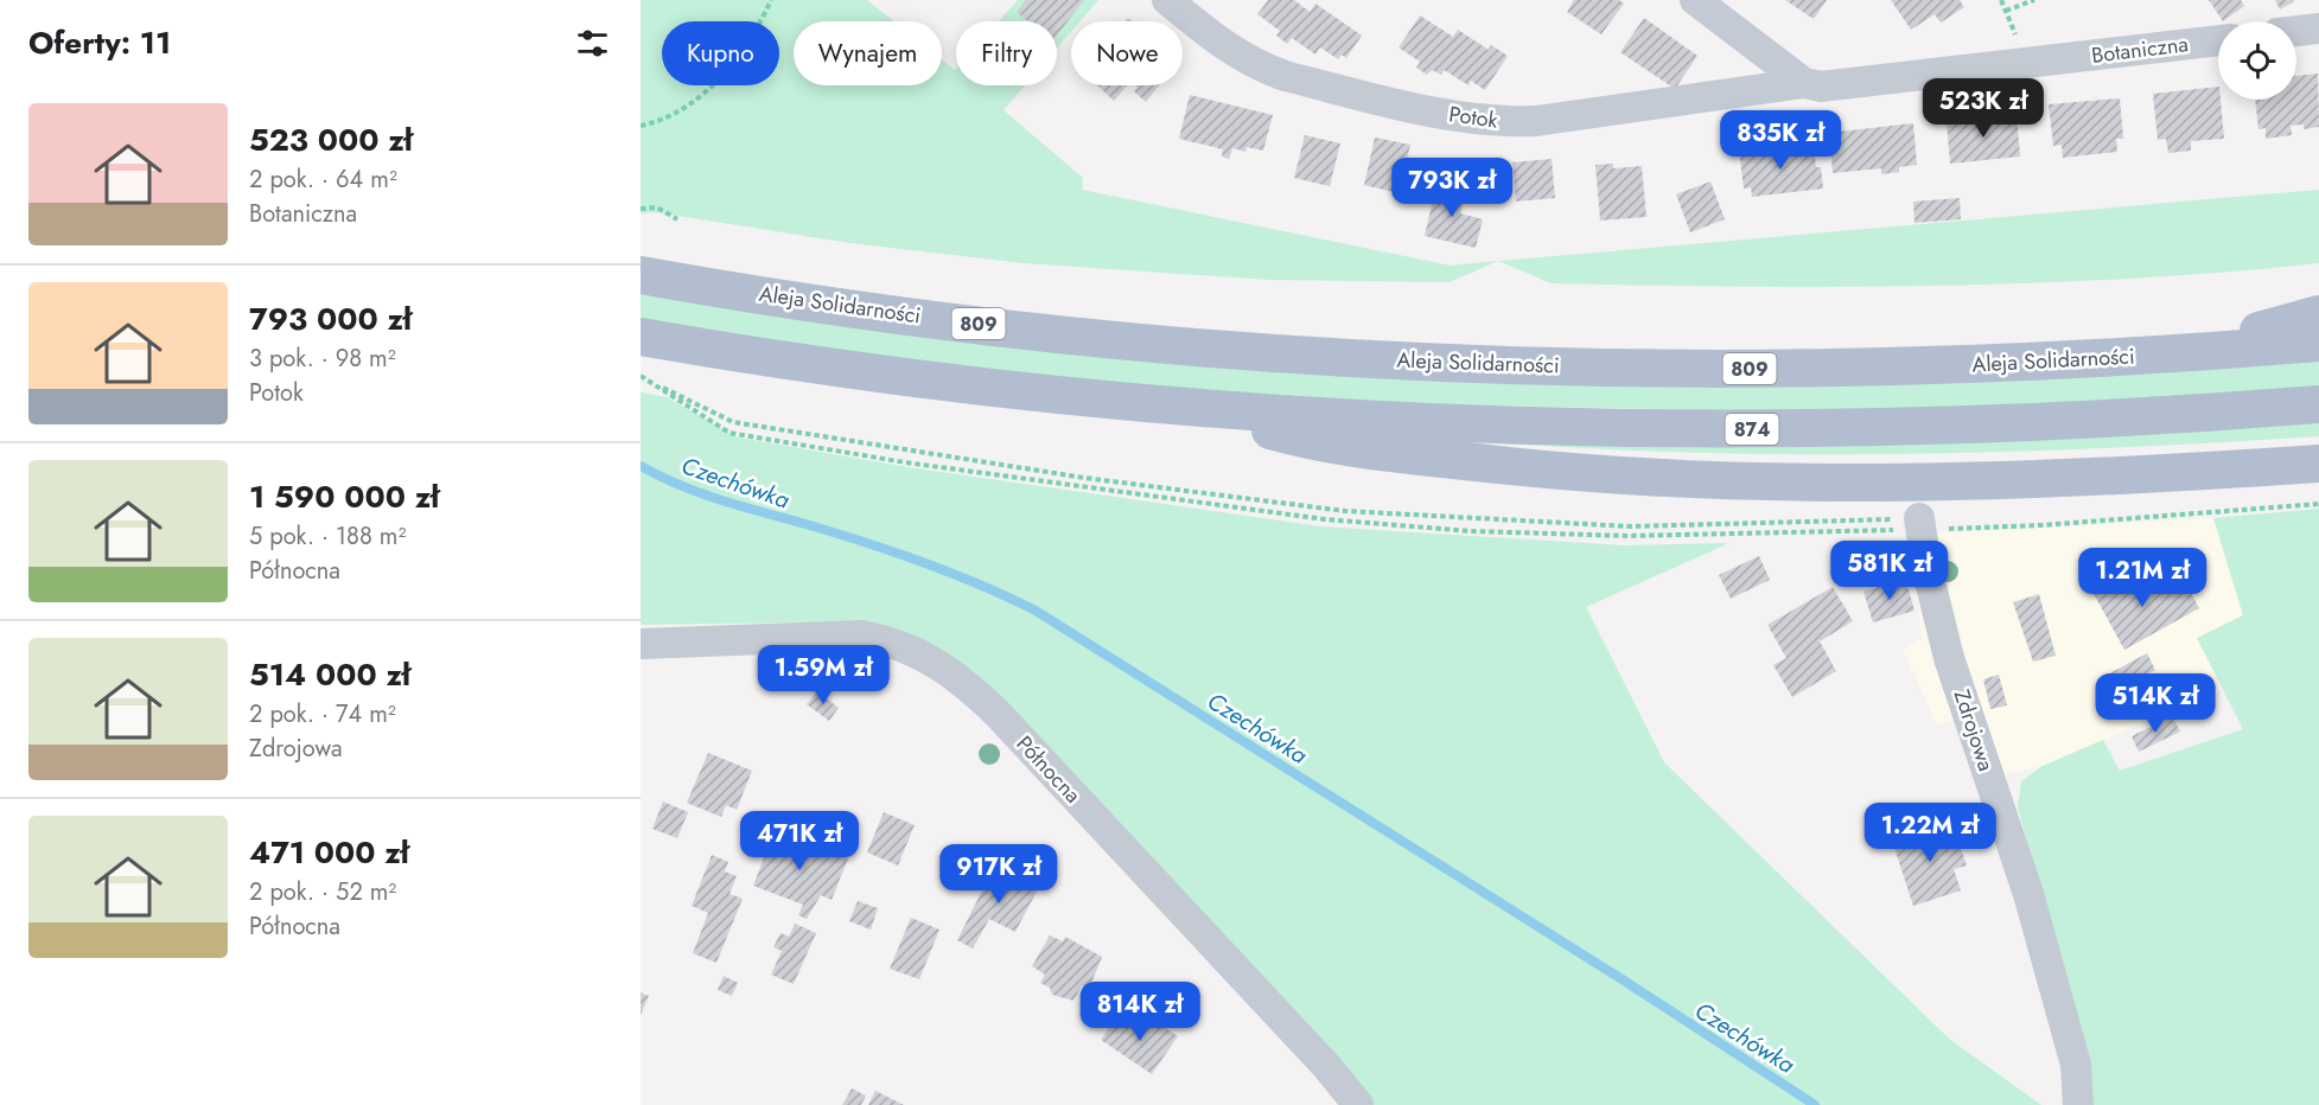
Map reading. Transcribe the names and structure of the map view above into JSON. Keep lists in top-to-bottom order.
{
  "streets": {
    "main road": ["Aleja Solidarności", "809", "874"],
    "street": [
      "Botaniczna",
      "Potok",
      "Zdrojowa",
      "Północna"
    ]
  },
  "crossings": [
    ["Botaniczna", "Potok"]
  ],
  "water": ["Czechówka"],
  "page": {
    "heading": "Oferty: 11",
    "chip": [
      "Kupno",
      "Wynajem",
      "Filtry",
      "Nowe"
    ],
    "price": [
      "523K zł",
      "835K zł",
      "793K zł",
      "581K zł",
      "1.21M zł",
      "1.59M zł",
      "514K zł",
      "1.22M zł",
      "471K zł",
      "917K zł",
      "814K zł"
    ],
    "list": [
      {
        "name": "523 000 zł",
        "note": "2 pok. · 64 m² · Botaniczna"
      },
      {
        "name": "793 000 zł",
        "note": "3 pok. · 98 m² · Potok"
      },
      {
        "name": "1 590 000 zł",
        "note": "5 pok. · 188 m² · Północna"
      },
      {
        "name": "514 000 zł",
        "note": "2 pok. · 74 m² · Zdrojowa"
      },
      {
        "name": "471 000 zł",
        "note": "2 pok. · 52 m² · Północna"
      }
    ]
  }
}
